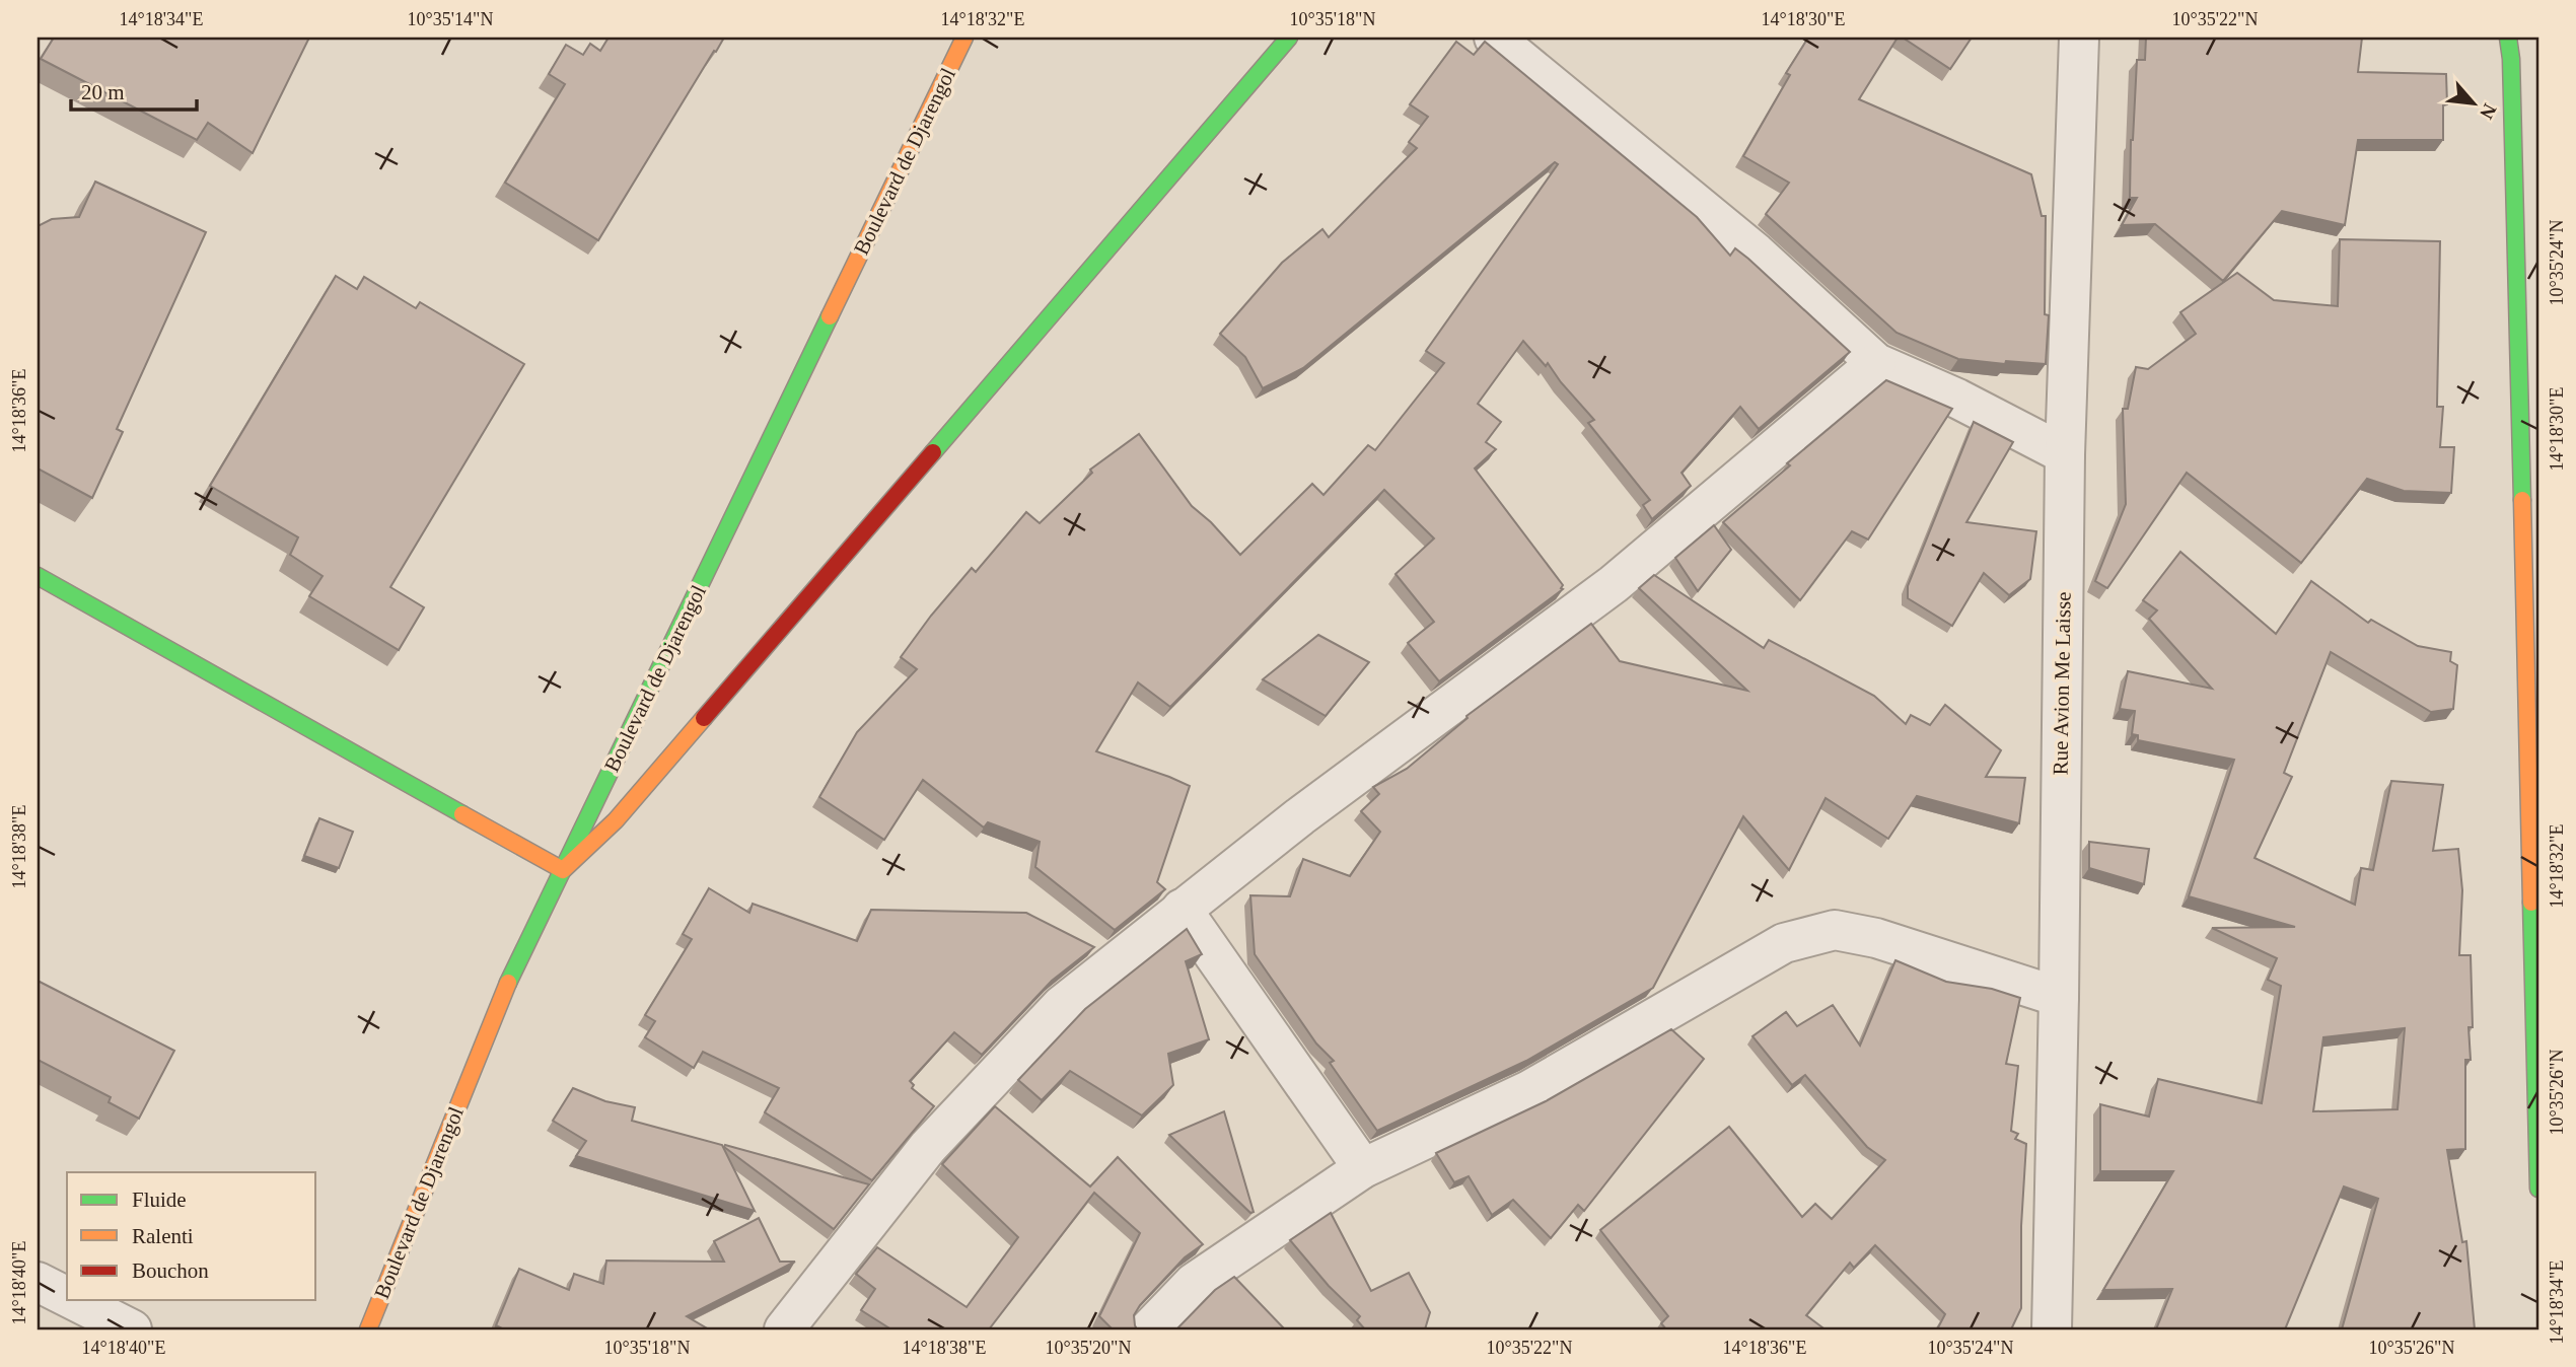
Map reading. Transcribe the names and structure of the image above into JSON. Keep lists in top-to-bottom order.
{
  "streets": {
    "main road": ["Boulevard de Djarengol"],
    "street": ["Rue Avion Me Laisse"]
  },
  "legend": ["Fluide", "Ralenti", "Bouchon"],
  "scale_bar": "20 m",
  "north": "bottom right",
  "coordinates": [
    "14°18'34\"E",
    "10°35'14\"N",
    "14°18'32\"E",
    "10°35'18\"N",
    "14°18'30\"E",
    "10°35'22\"N",
    "10°35'24\"N",
    "14°18'36\"E",
    "14°18'38\"E",
    "10°35'26\"N",
    "14°18'40\"E",
    "10°35'20\"N"
  ]
}
